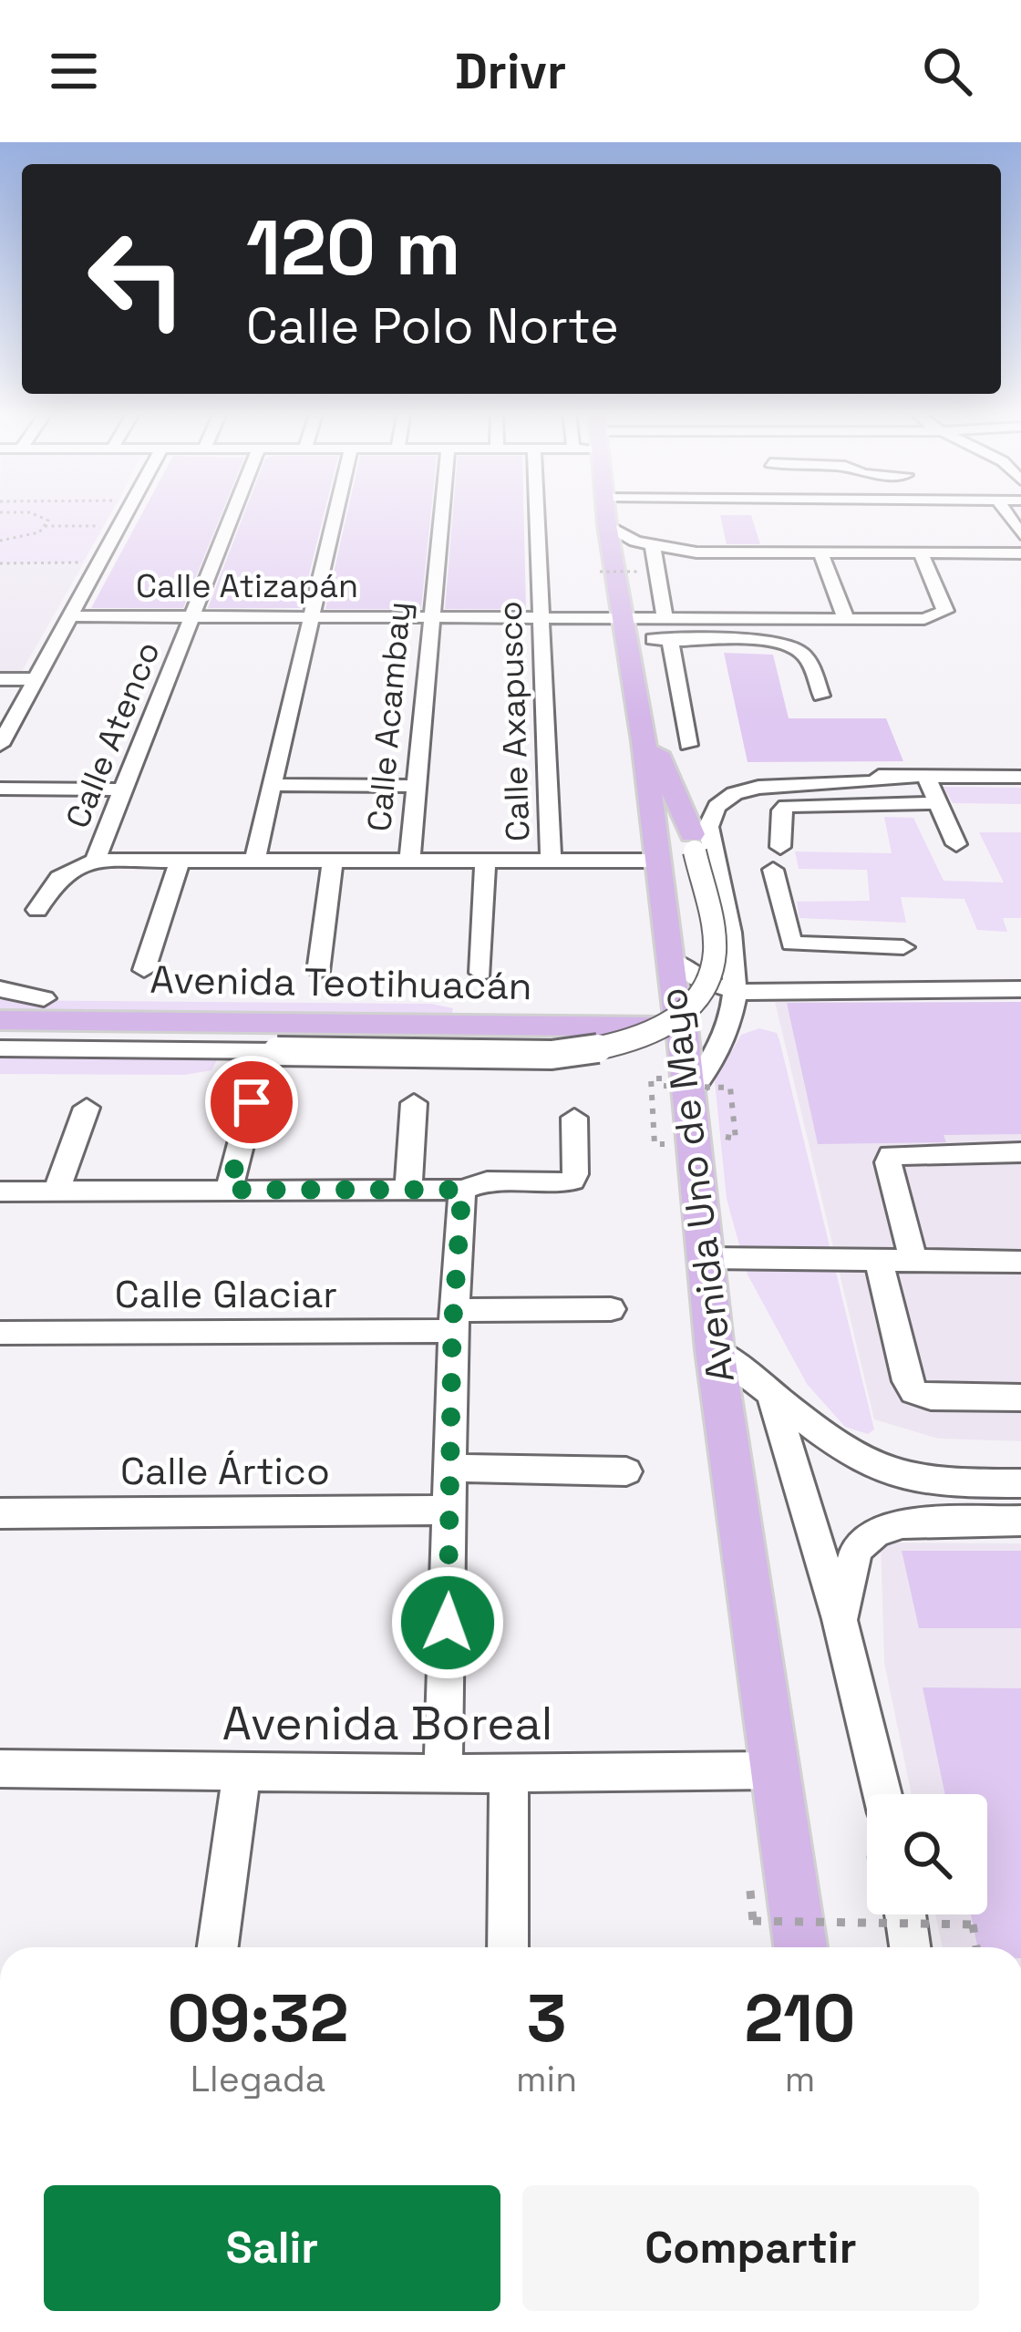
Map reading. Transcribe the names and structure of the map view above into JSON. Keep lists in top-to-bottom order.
{
  "streets": {
    "main road": ["Avenida Teotihuacán", "Avenida Uno de Mayo"],
    "street": [
      "Calle Atizapán",
      "Calle Acambay",
      "Calle Axapusco",
      "Calle Atenco",
      "Calle Glaciar",
      "Calle Ártico",
      "Avenida Boreal"
    ]
  },
  "crossings": [
    ["Calle Atizapán", "Calle Acambay"],
    ["Calle Atizapán", "Calle Axapusco"],
    ["Calle Atizapán", "Calle Atenco"],
    ["Calle Atizapán", "Avenida Uno de Mayo"],
    ["Avenida Teotihuacán", "Avenida Uno de Mayo"],
    ["Avenida Uno de Mayo", "Avenida Boreal"]
  ],
  "page": {
    "header": "Drivr",
    "turn": ["120 m", "Calle Polo Norte"],
    "eta": [
      "09:32",
      "Llegada",
      "3",
      "min",
      "210",
      "m"
    ],
    "buttons": ["Salir", "Compartir"]
  }
}
